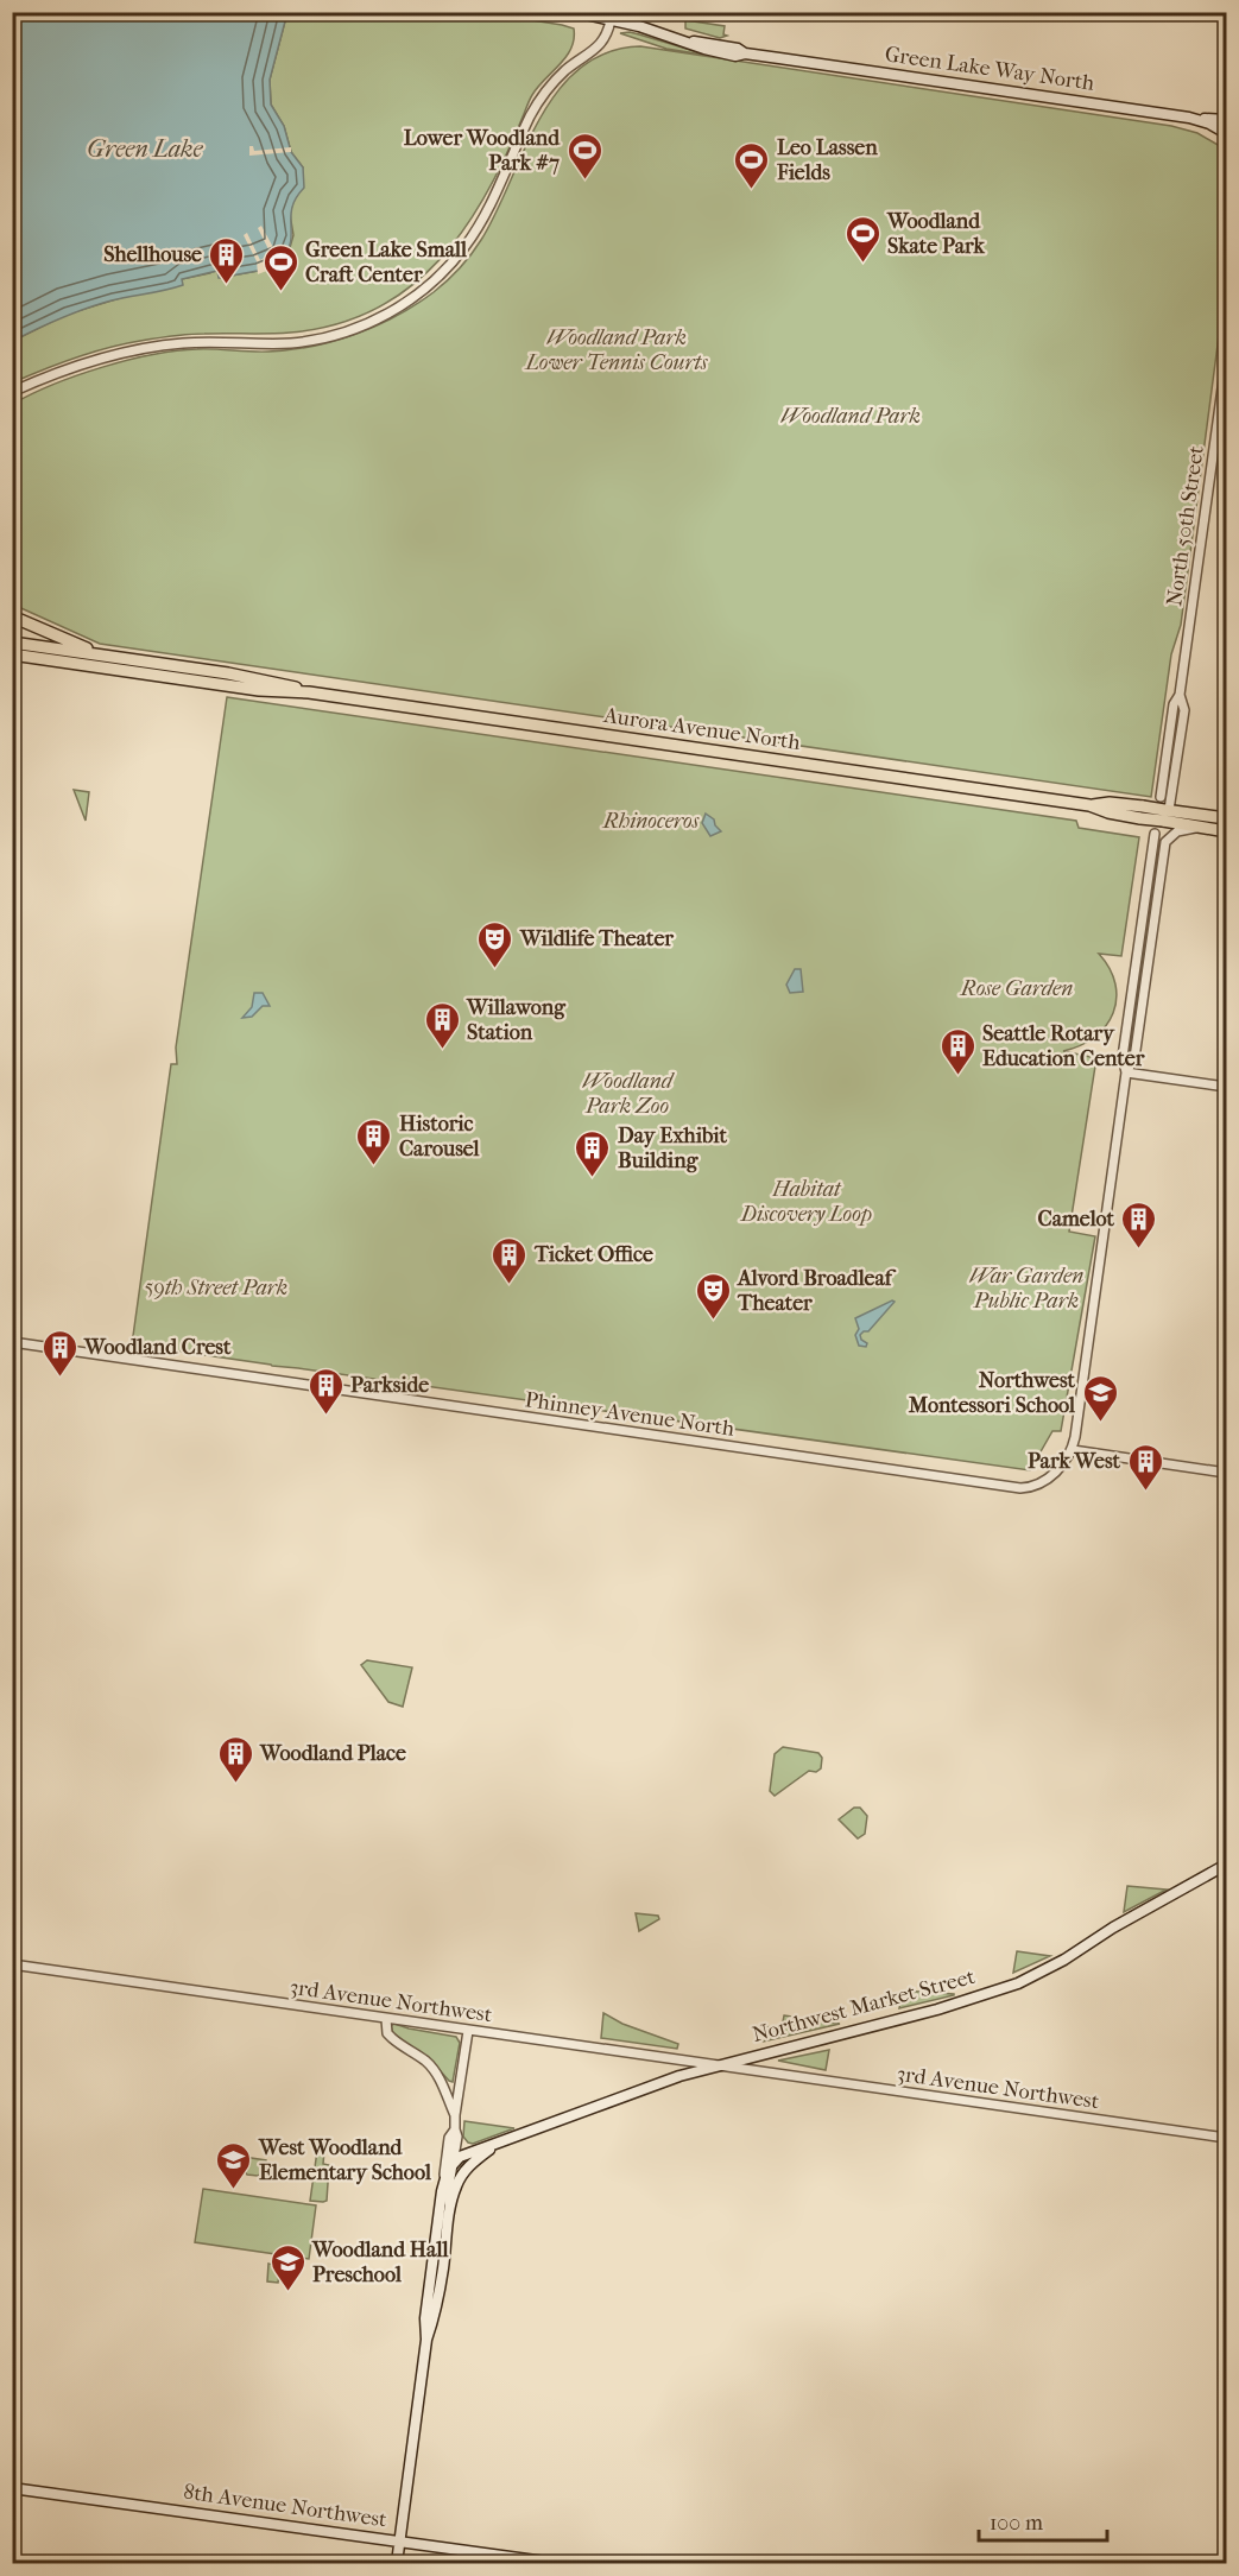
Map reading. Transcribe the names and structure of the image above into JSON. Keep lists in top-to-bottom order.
{
  "streets": {
    "highway": ["Aurora Avenue North"],
    "main road": ["Green Lake Way North", "Northwest Market Street", "8th Avenue Northwest"],
    "street": ["North 50th Street", "Phinney Avenue North", "3rd Avenue Northwest"]
  },
  "crossings": [
    ["North 50th Street", "Aurora Avenue North"],
    ["3rd Avenue Northwest", "Northwest Market Street"],
    ["Northwest Market Street", "8th Avenue Northwest"]
  ],
  "water": ["Green Lake"],
  "parks": [
    "Woodland Park Lower Tennis Courts",
    "Woodland Park",
    "Rhinoceros",
    "Rose Garden",
    "Woodland Park Zoo",
    "Habitat Discovery Loop",
    "War Garden Public Park",
    "59th Street Park"
  ],
  "places": {
    "sports": [
      "Lower Woodland Park #7",
      "Leo Lassen Fields",
      "Woodland Skate Park",
      "Green Lake Small Craft Center"
    ],
    "building": [
      "Shellhouse",
      "Willawong Station",
      "Seattle Rotary Education Center",
      "Historic Carousel",
      "Day Exhibit Building",
      "Camelot",
      "Ticket Office",
      "Woodland Crest",
      "Parkside",
      "Park West",
      "Woodland Place"
    ],
    "theatre": ["Wildlife Theater", "Alvord Broadleaf Theater"],
    "school or university": ["Northwest Montessori School", "West Woodland Elementary School", "Woodland Hall Preschool"]
  },
  "scale_bar": "100 m"
}
